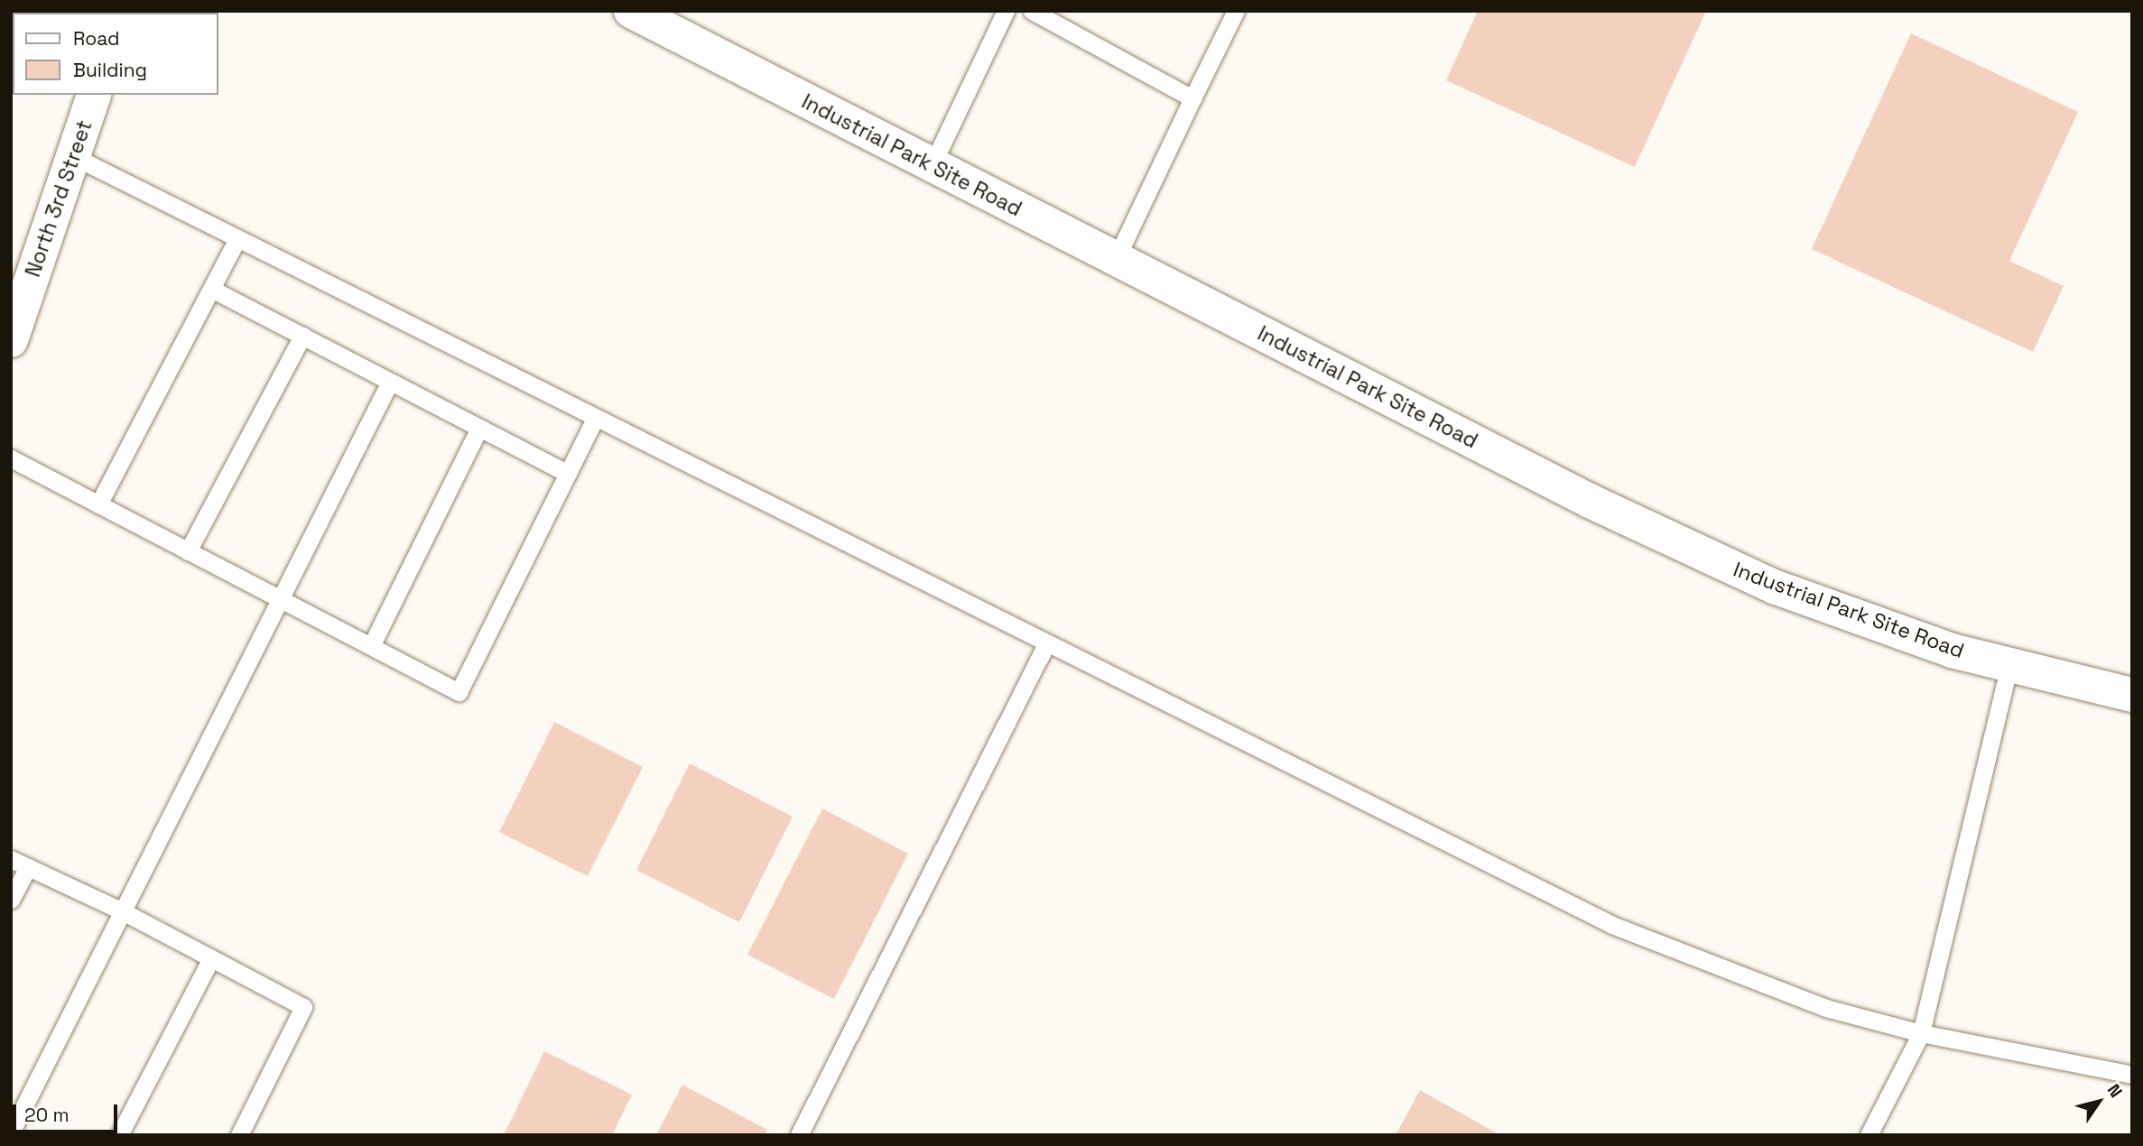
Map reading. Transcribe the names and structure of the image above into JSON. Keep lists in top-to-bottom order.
{
  "streets": {
    "street": ["Industrial Park Site Road", "North 3rd Street"]
  },
  "legend": ["Road", "Building"],
  "scale_bar": "20 m",
  "north": "top right"
}
